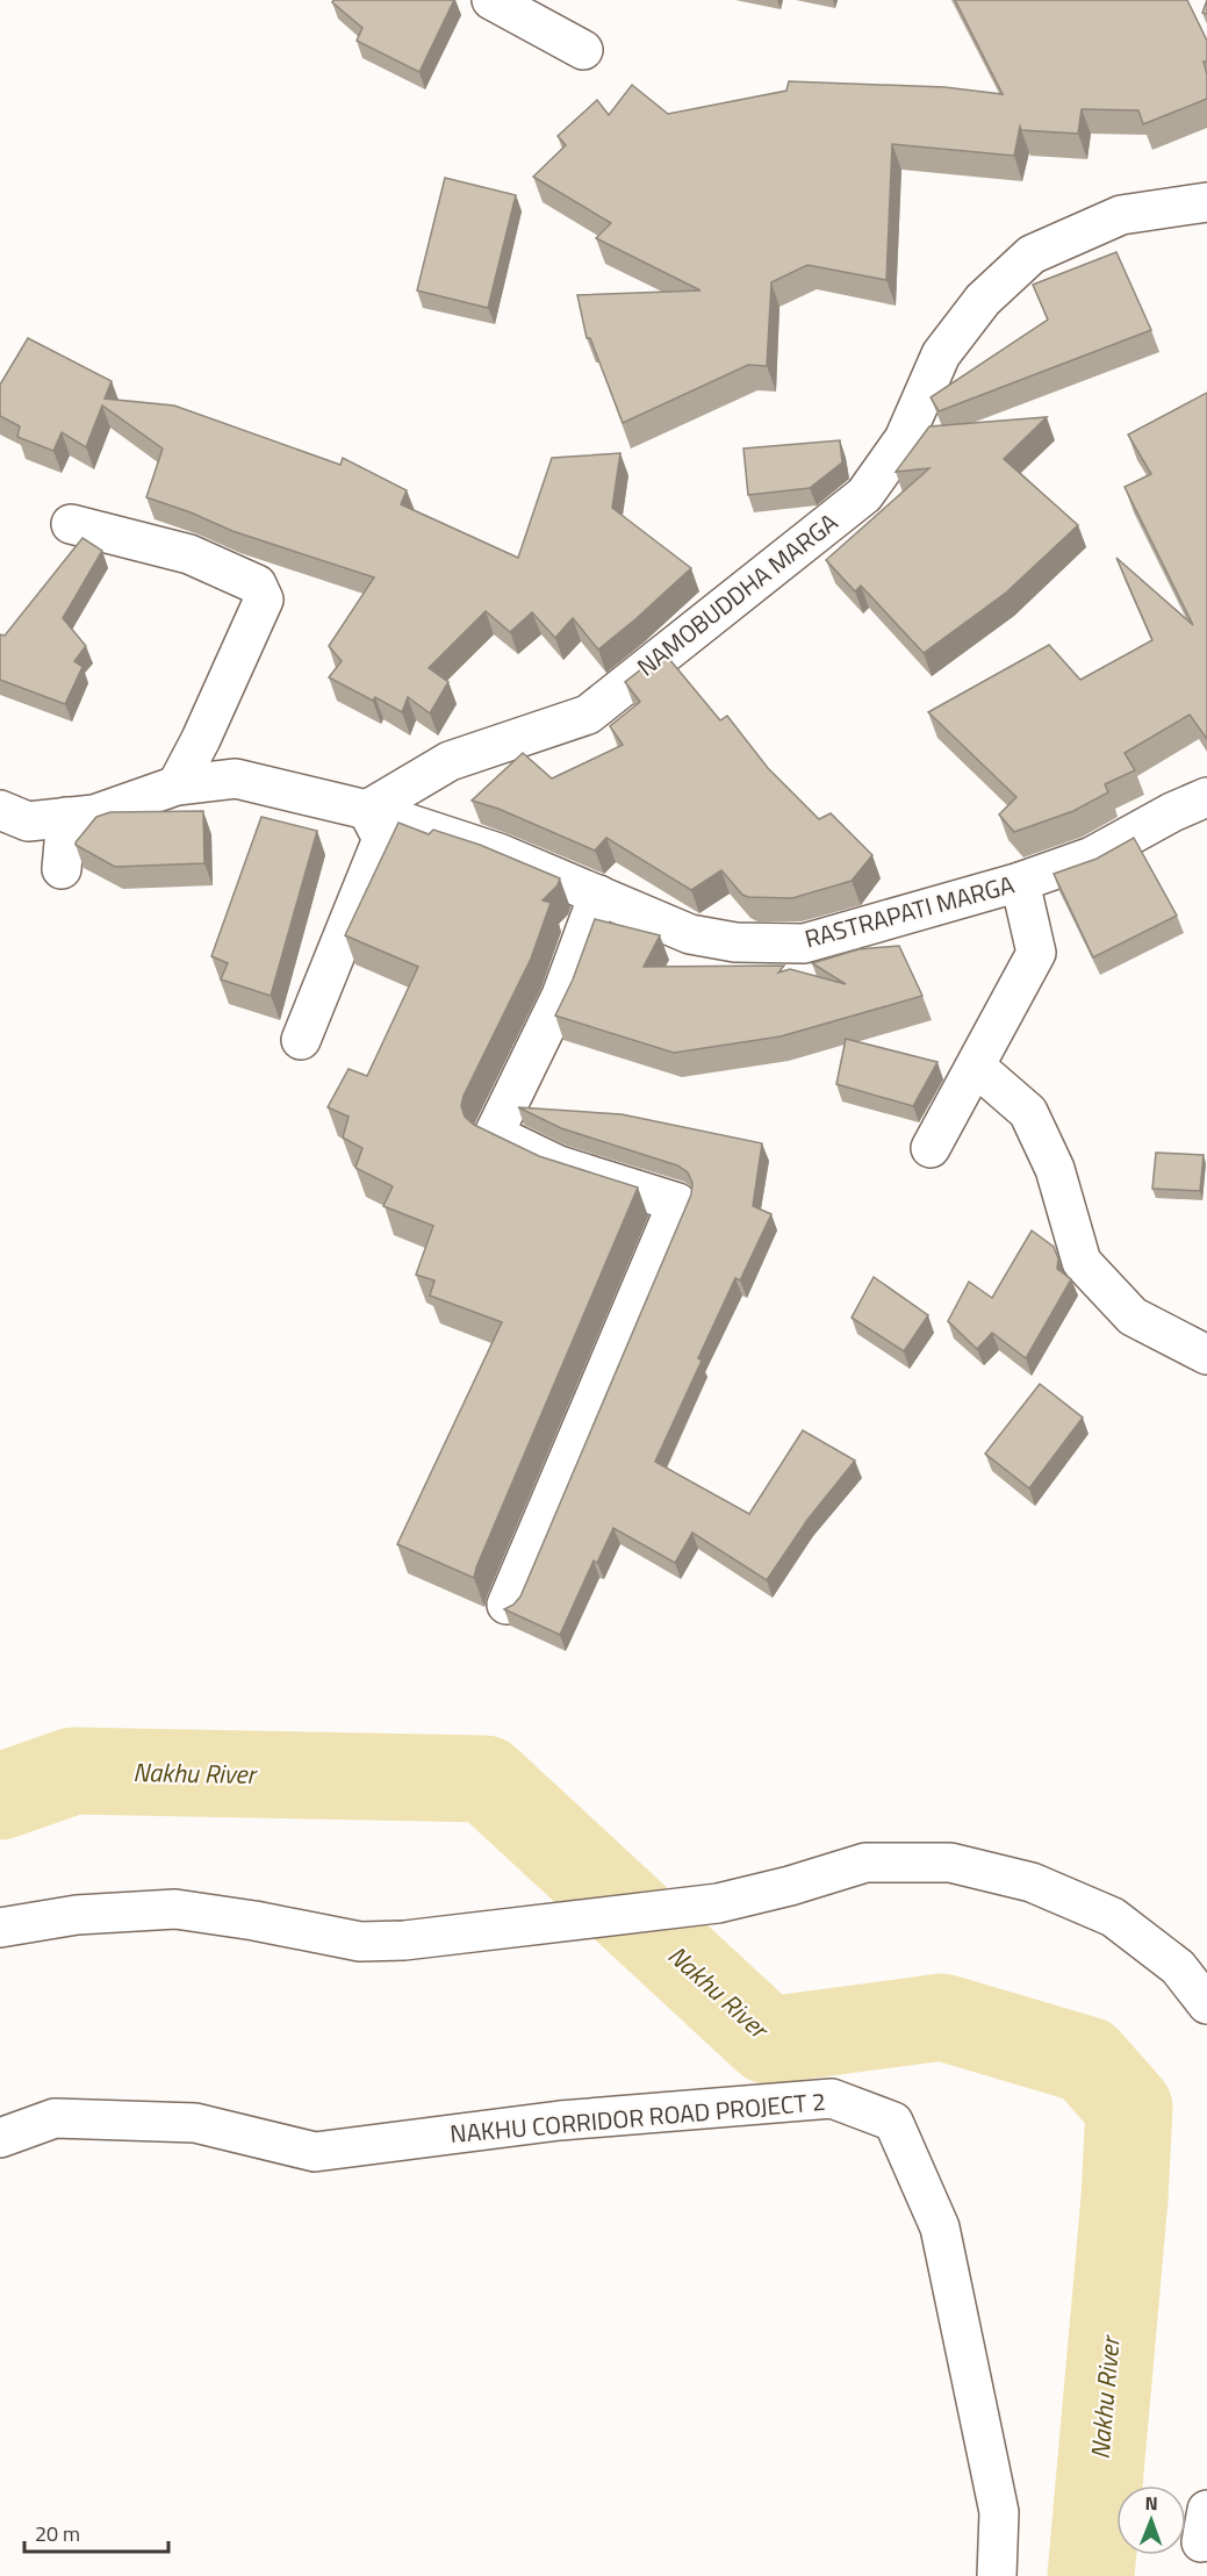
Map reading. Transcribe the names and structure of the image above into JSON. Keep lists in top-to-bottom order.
{
  "streets": {
    "street": ["NAMOBUDDHA MARGA", "RASTRAPATI MARGA", "NAKHU CORRIDOR ROAD PROJECT 2"]
  },
  "crossings": [
    ["NAMOBUDDHA MARGA", "RASTRAPATI MARGA"]
  ],
  "water": ["Nakhu River"],
  "scale_bar": "20 m",
  "north": "top"
}
